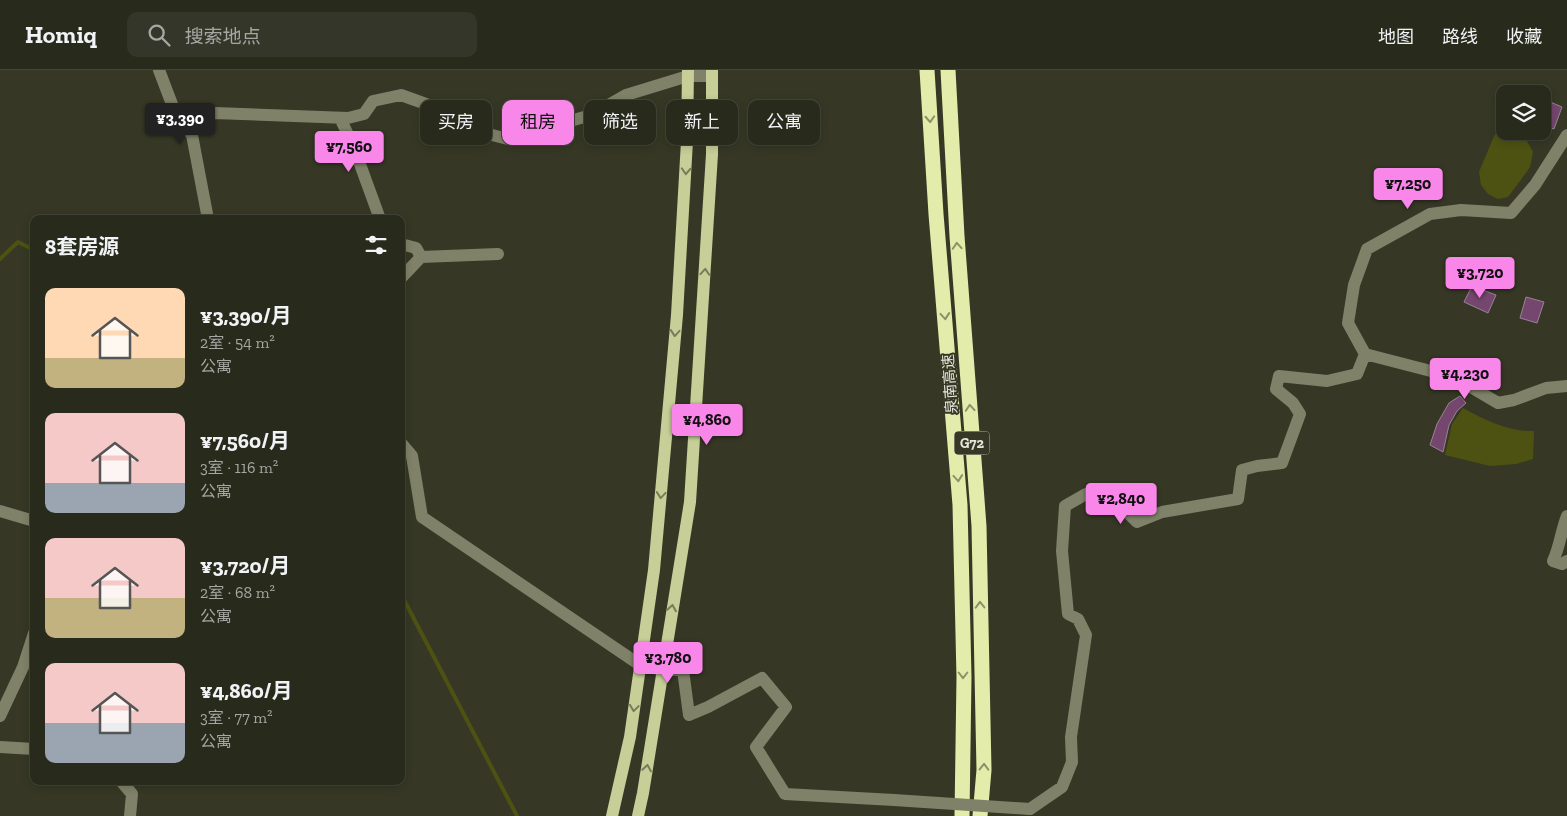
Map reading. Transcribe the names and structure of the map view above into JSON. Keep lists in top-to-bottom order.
{
  "streets": {
    "highway": ["泉南高速", "G72"]
  },
  "page": {
    "header": "Homiq",
    "search": "搜索地点",
    "nav": ["地图", "路线", "收藏"],
    "chip": [
      "买房",
      "租房",
      "筛选",
      "新上",
      "公寓"
    ],
    "price": [
      "¥3,390",
      "¥7,560",
      "¥7,250",
      "¥3,720",
      "¥4,230",
      "¥4,860",
      "¥2,840",
      "¥3,780"
    ],
    "heading": "8套房源",
    "list": [
      {
        "name": "¥3,390/月",
        "note": "2室 · 54 m² · 公寓"
      },
      {
        "name": "¥7,560/月",
        "note": "3室 · 116 m² · 公寓"
      },
      {
        "name": "¥3,720/月",
        "note": "2室 · 68 m² · 公寓"
      },
      {
        "name": "¥4,860/月",
        "note": "3室 · 77 m² · 公寓"
      }
    ]
  }
}
